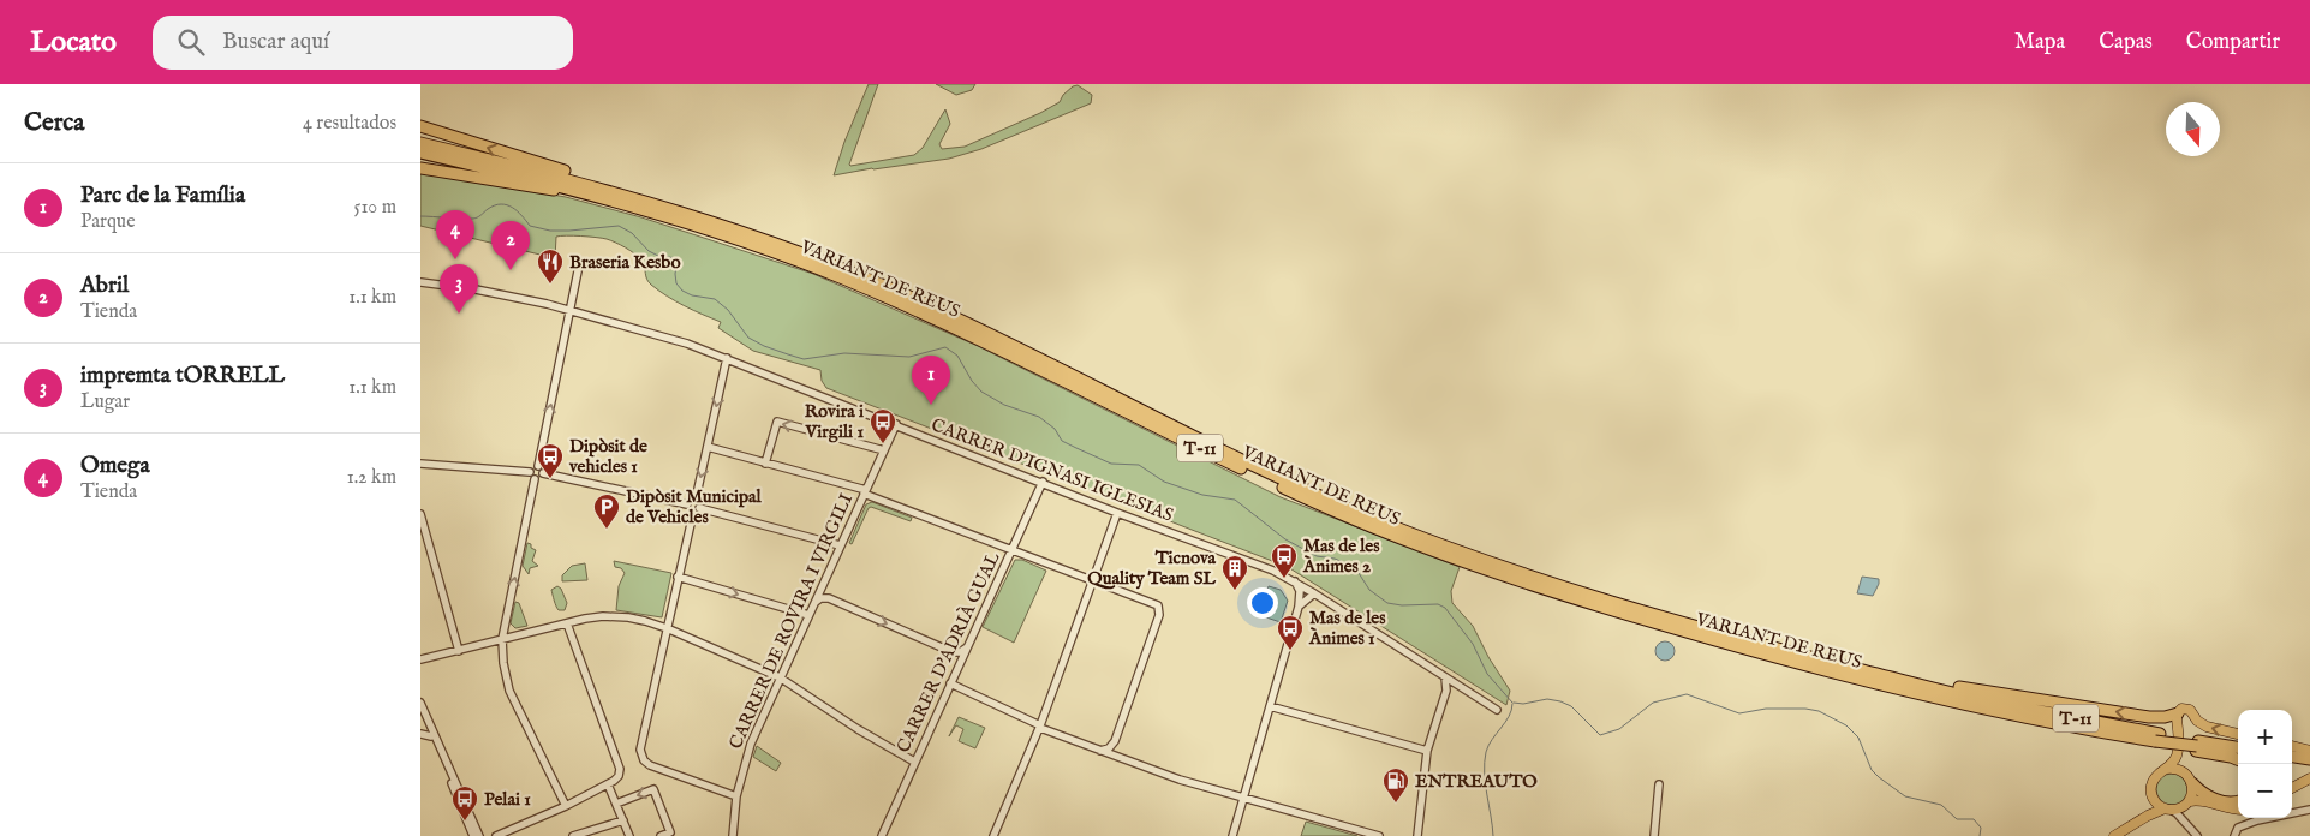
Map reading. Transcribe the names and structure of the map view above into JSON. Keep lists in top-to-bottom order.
{
  "streets": {
    "highway": ["VARIANT DE REUS", "T-11"],
    "street": ["CARRER D'IGNASI IGLESIAS", "CARRER DE ROVIRA I VIRGILI", "CARRER D'ADRIÀ GUAL"]
  },
  "crossings": [
    ["VARIANT DE REUS", "T-11"],
    ["CARRER D'IGNASI IGLESIAS", "CARRER DE ROVIRA I VIRGILI"],
    ["CARRER D'IGNASI IGLESIAS", "CARRER D'ADRIÀ GUAL"]
  ],
  "places": {
    "restaurant": ["Braseria Kesbo"],
    "bus stop": [
      "Rovira i Virgili 1",
      "Dipòsit de vehicles 1",
      "Mas de les Ànimes 2",
      "Mas de les Ànimes 1",
      "Pelai 1"
    ],
    "parking": ["Dipòsit Municipal de Vehicles"],
    "building": ["Ticnova Quality Team SL"],
    "fuel station": ["ENTREAUTO"]
  },
  "north": "bottom",
  "page": {
    "header": "Locato",
    "search": "Buscar aquí",
    "nav": ["Mapa", "Capas", "Compartir"],
    "heading": ["Cerca", "4 resultados"],
    "list": [
      {
        "mark": "1",
        "name": "Parc de la Família",
        "note": "Parque",
        "value": "510 m"
      },
      {
        "mark": "2",
        "name": "Abril",
        "note": "Tienda",
        "value": "1.1 km"
      },
      {
        "mark": "3",
        "name": "impremta tORRELL",
        "note": "Lugar",
        "value": "1.1 km"
      },
      {
        "mark": "4",
        "name": "Omega",
        "note": "Tienda",
        "value": "1.2 km"
      }
    ],
    "pins": [
      "4",
      "2",
      "3",
      "1"
    ],
    "map_buttons": ["+", "−"]
  }
}
